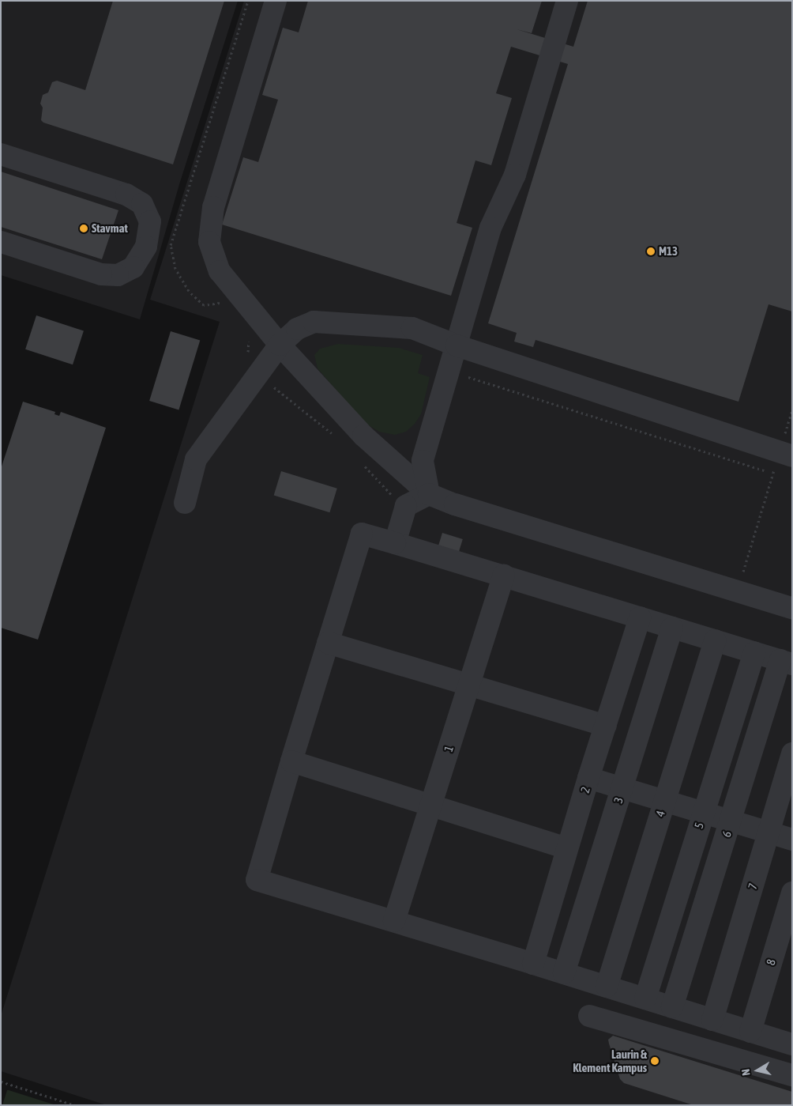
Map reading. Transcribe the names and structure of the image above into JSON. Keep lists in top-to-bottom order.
{
  "streets": {
    "street": [
      "1",
      "2",
      "3",
      "4",
      "5",
      "6",
      "7",
      "8"
    ]
  },
  "places": ["Stavmat", "M13", "Laurin & Klement Kampus"],
  "north": "left"
}
